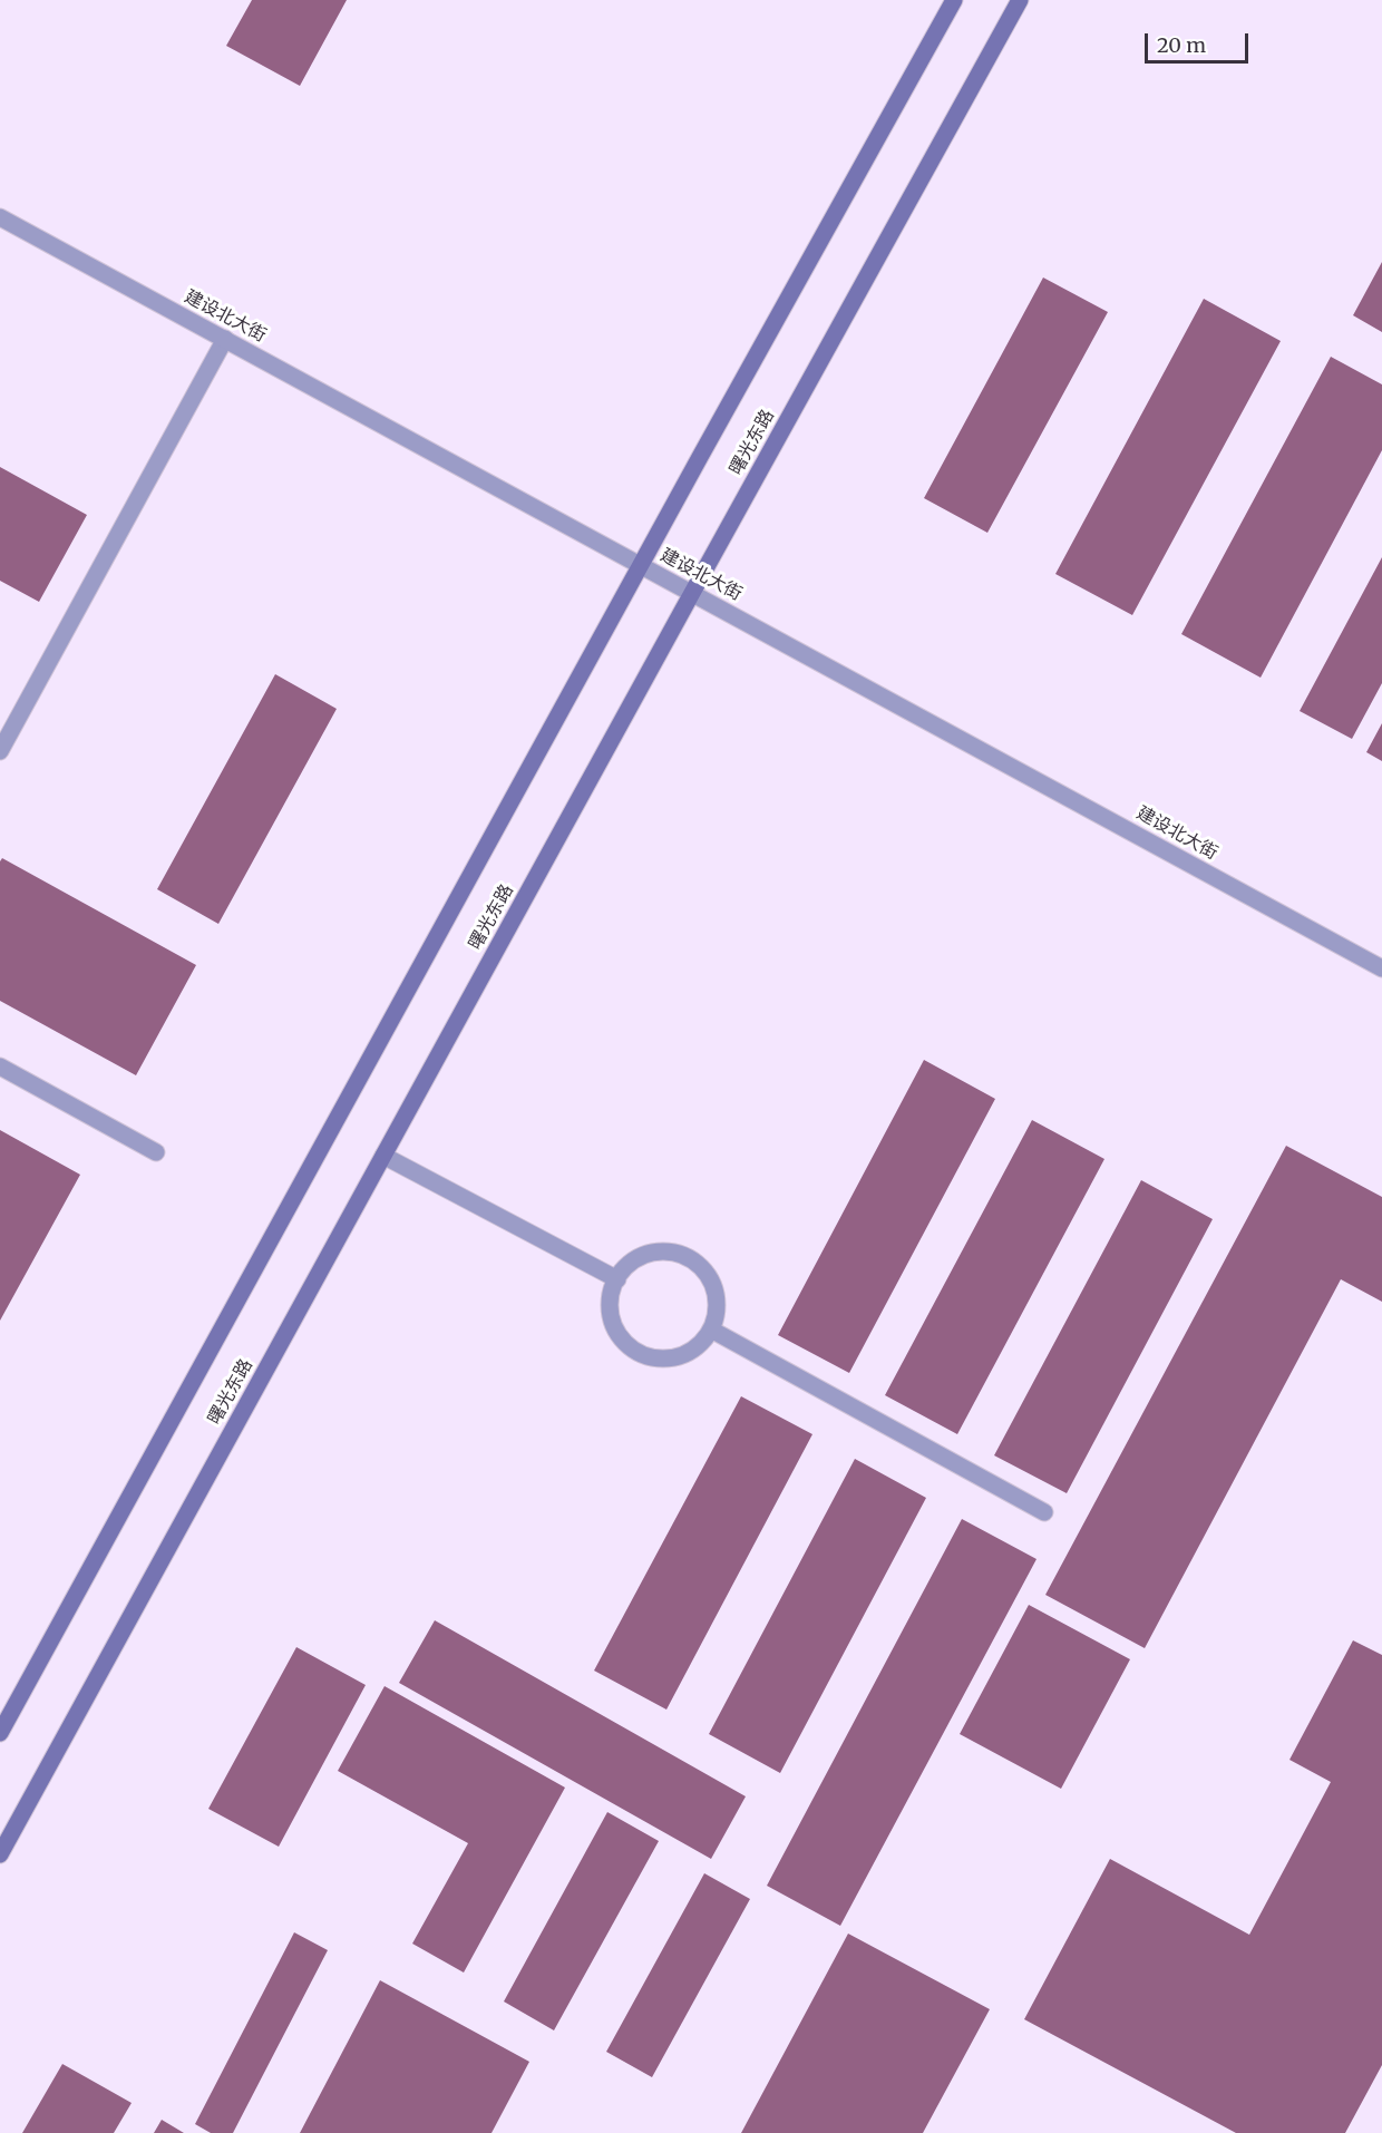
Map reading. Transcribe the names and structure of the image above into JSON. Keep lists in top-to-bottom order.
{
  "streets": {
    "main road": ["曙光东路"],
    "street": ["建设北大街"]
  },
  "crossings": [
    ["建设北大街", "曙光东路"]
  ],
  "scale_bar": "20 m"
}
